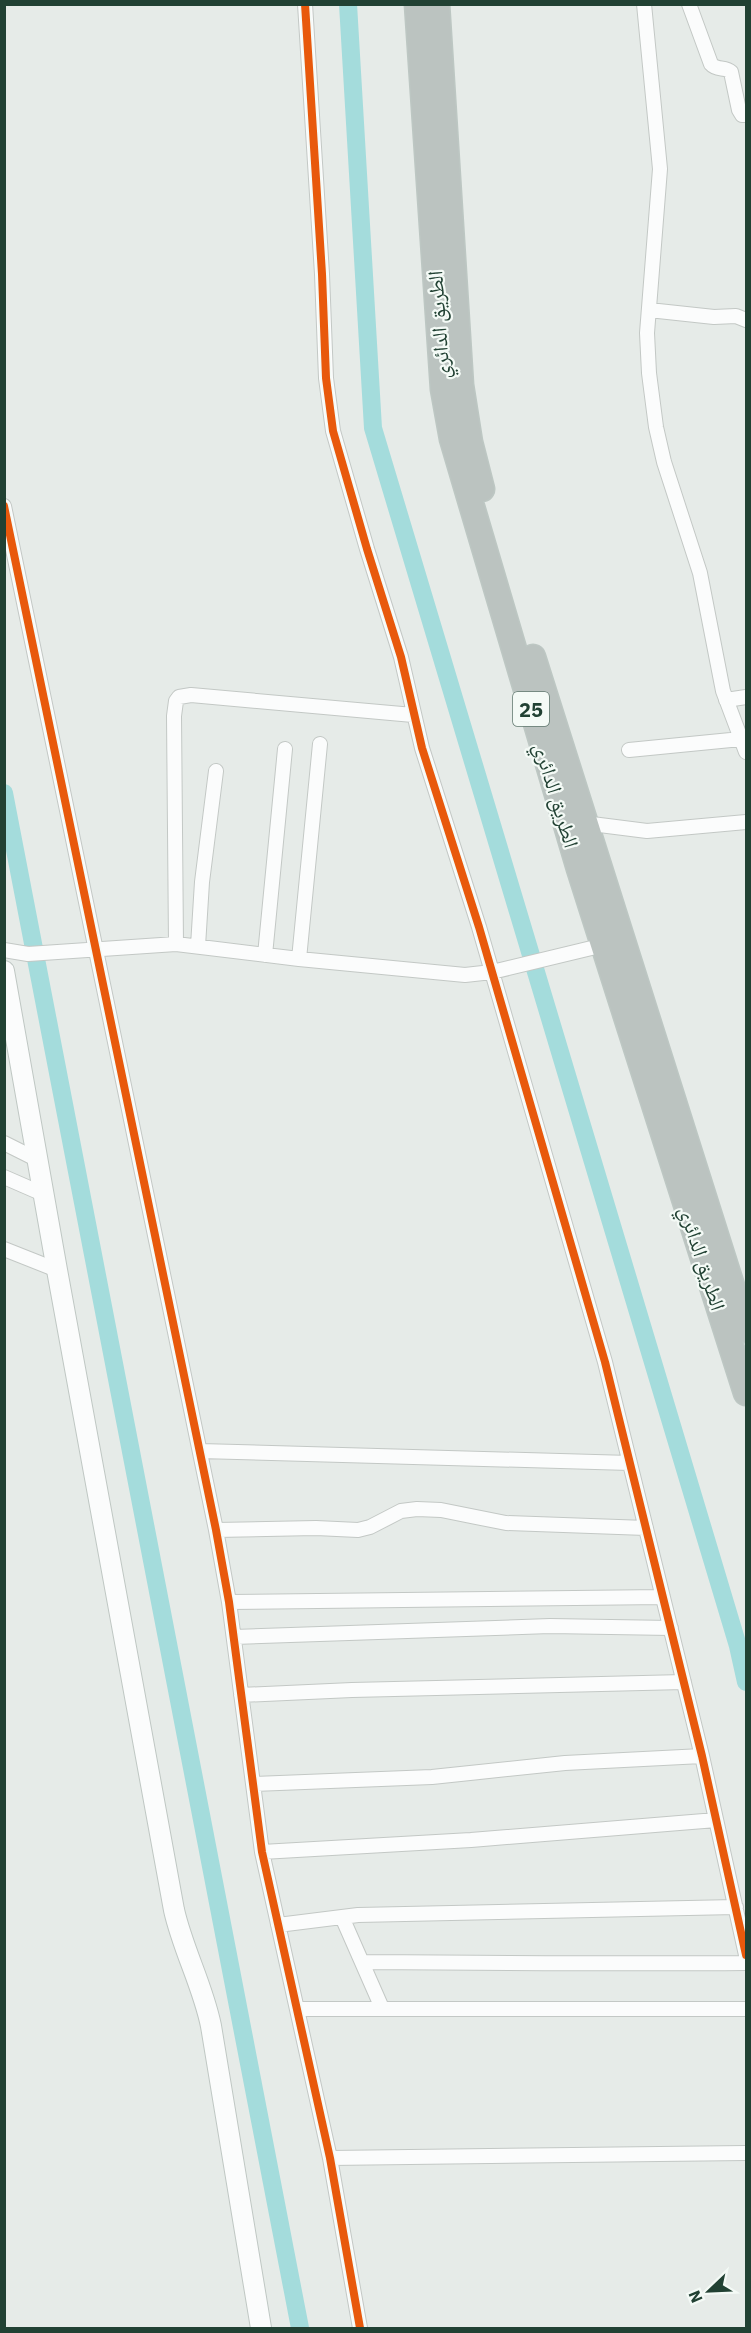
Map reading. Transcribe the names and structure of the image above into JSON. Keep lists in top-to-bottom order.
{
  "streets": {
    "highway": ["الطريق الدائري", "25"]
  },
  "north": "bottom left"
}
